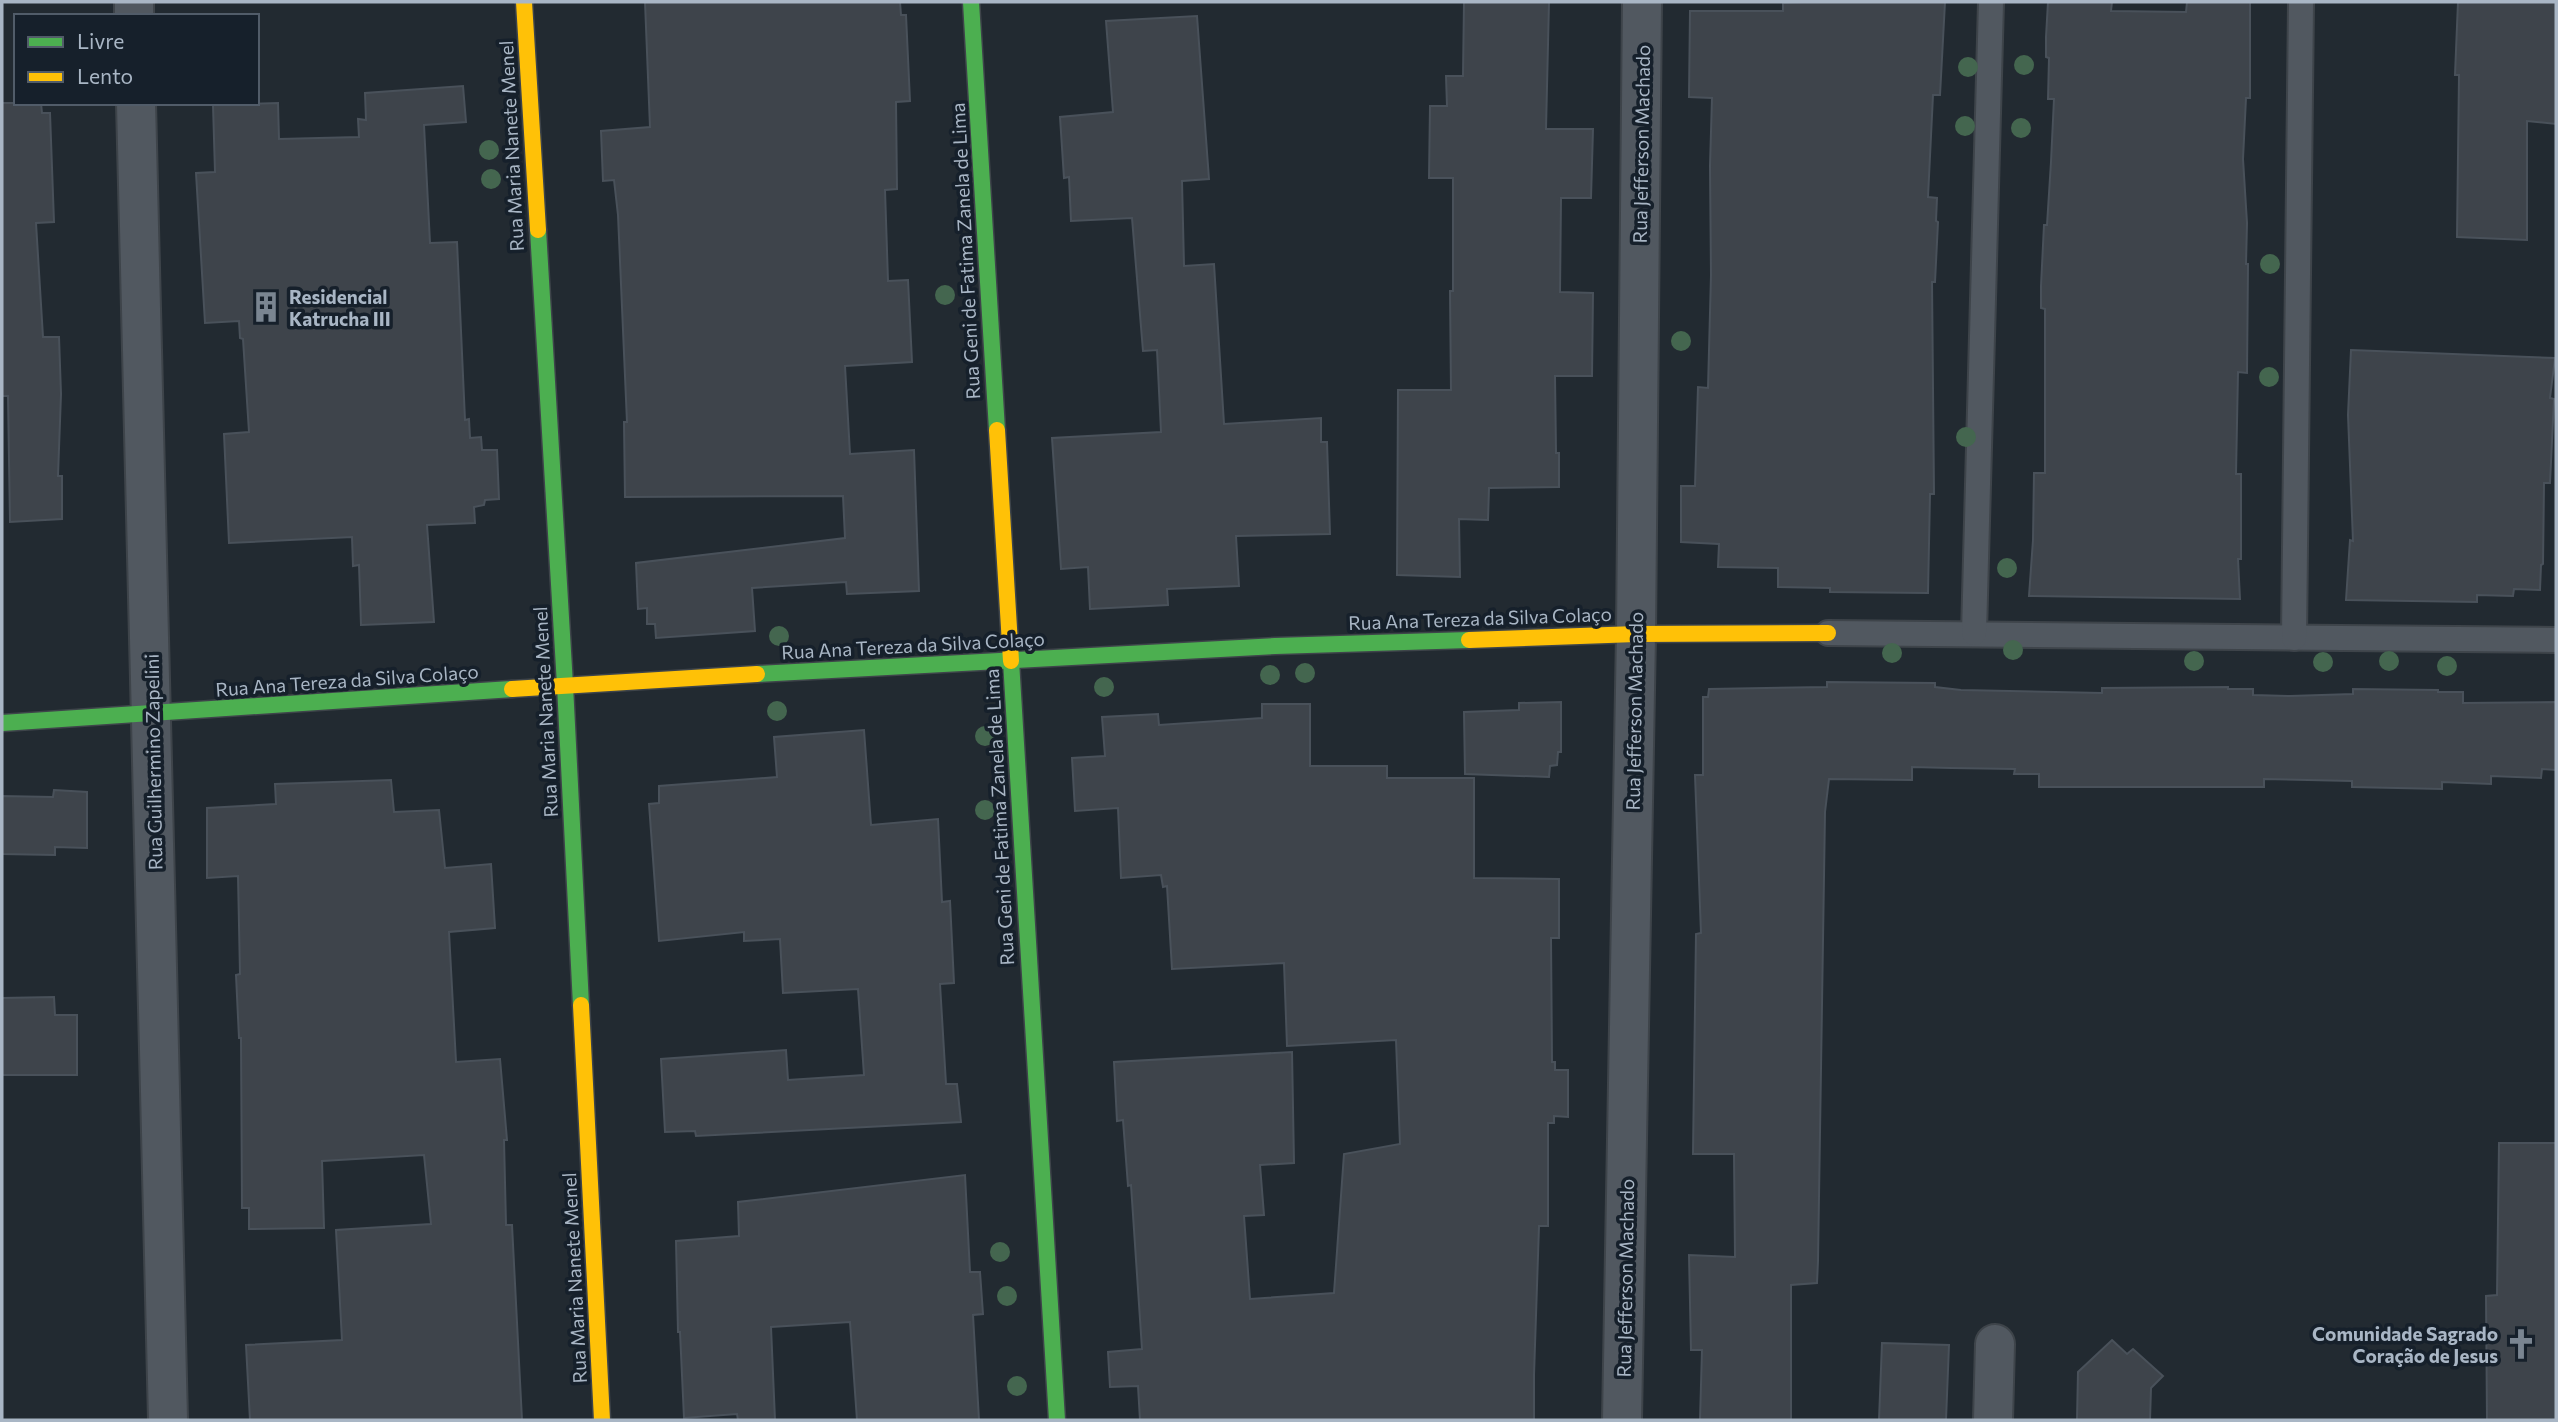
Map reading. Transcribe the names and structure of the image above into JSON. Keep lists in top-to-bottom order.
{
  "streets": {
    "street": [
      "Rua Jefferson Machado",
      "Rua Maria Nanete Menel",
      "Rua Geni de Fatima Zanela de Lima",
      "Rua Ana Tereza da Silva Colaço",
      "Rua Guilhermino Zapelini"
    ]
  },
  "crossings": [
    ["Rua Jefferson Machado", "Rua Ana Tereza da Silva Colaço"],
    ["Rua Maria Nanete Menel", "Rua Ana Tereza da Silva Colaço"],
    ["Rua Geni de Fatima Zanela de Lima", "Rua Ana Tereza da Silva Colaço"],
    ["Rua Ana Tereza da Silva Colaço", "Rua Guilhermino Zapelini"]
  ],
  "places": {
    "building": ["Residencial Katrucha III"],
    "church": ["Comunidade Sagrado Coração de Jesus"]
  },
  "legend": ["Livre", "Lento"]
}
